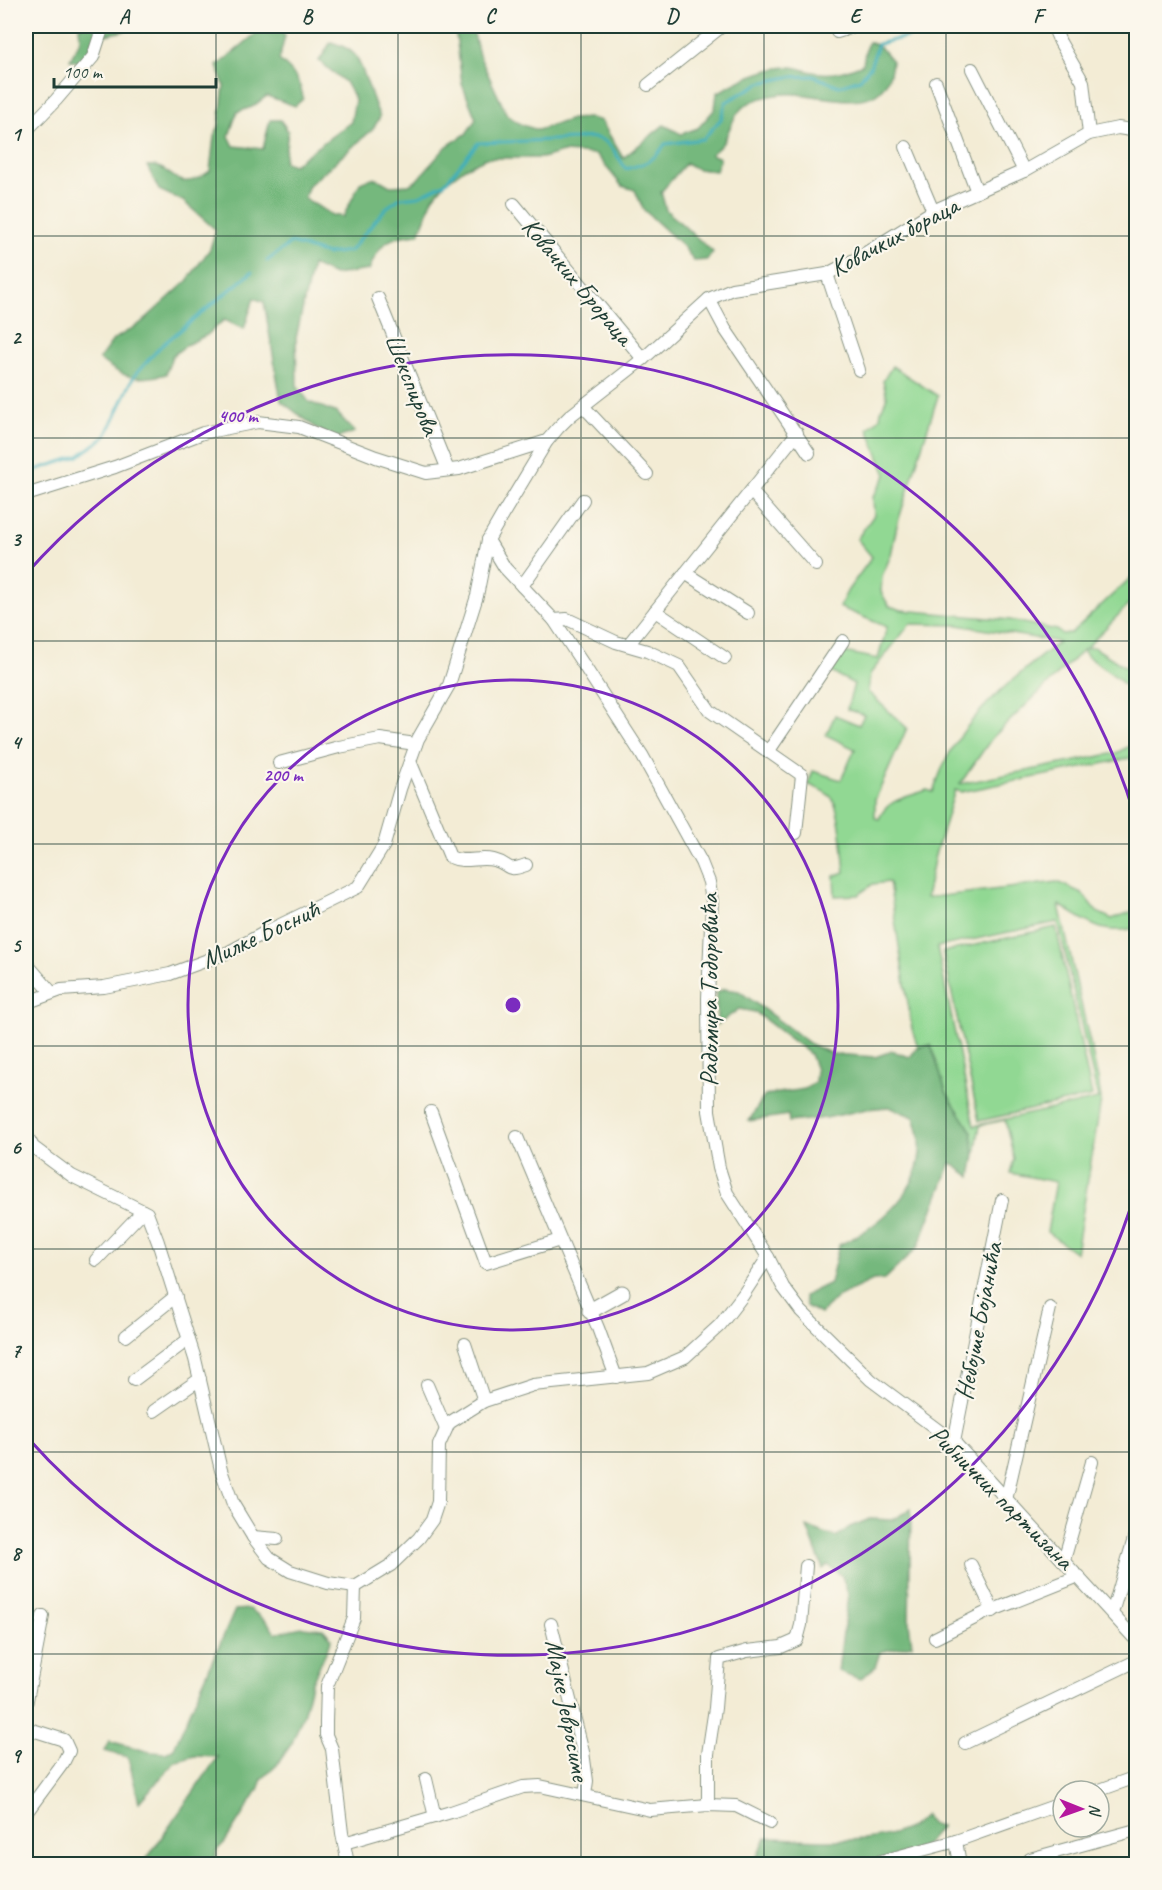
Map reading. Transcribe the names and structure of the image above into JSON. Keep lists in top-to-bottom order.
{
  "streets": {
    "street": [
      "Ковачких бораца",
      "Ковачких Брораца",
      "Шекспирова",
      "Милке Боснић",
      "Радомира Тодоровића",
      "Небојше Бојанића",
      "Рибничких партизана",
      "Мајке Јевросиме"
    ]
  },
  "crossings": [
    ["Ковачких бораца", "Ковачких Брораца"],
    ["Ковачких бораца", "Шекспирова"],
    ["Ковачких бораца", "Милке Боснић"],
    ["Ковачких бораца", "Радомира Тодоровића"],
    ["Милке Боснић", "Радомира Тодоровића"],
    ["Радомира Тодоровића", "Рибничких партизана"],
    ["Небојше Бојанића", "Рибничких партизана"]
  ],
  "scale_bar": "100 m",
  "north": "right",
  "grid": {
    "columns": [
      "A",
      "B",
      "C",
      "D",
      "E",
      "F"
    ],
    "rows": [
      "1",
      "2",
      "3",
      "4",
      "5",
      "6",
      "7",
      "8",
      "9"
    ]
  },
  "rings": ["400 m", "200 m"]
}
